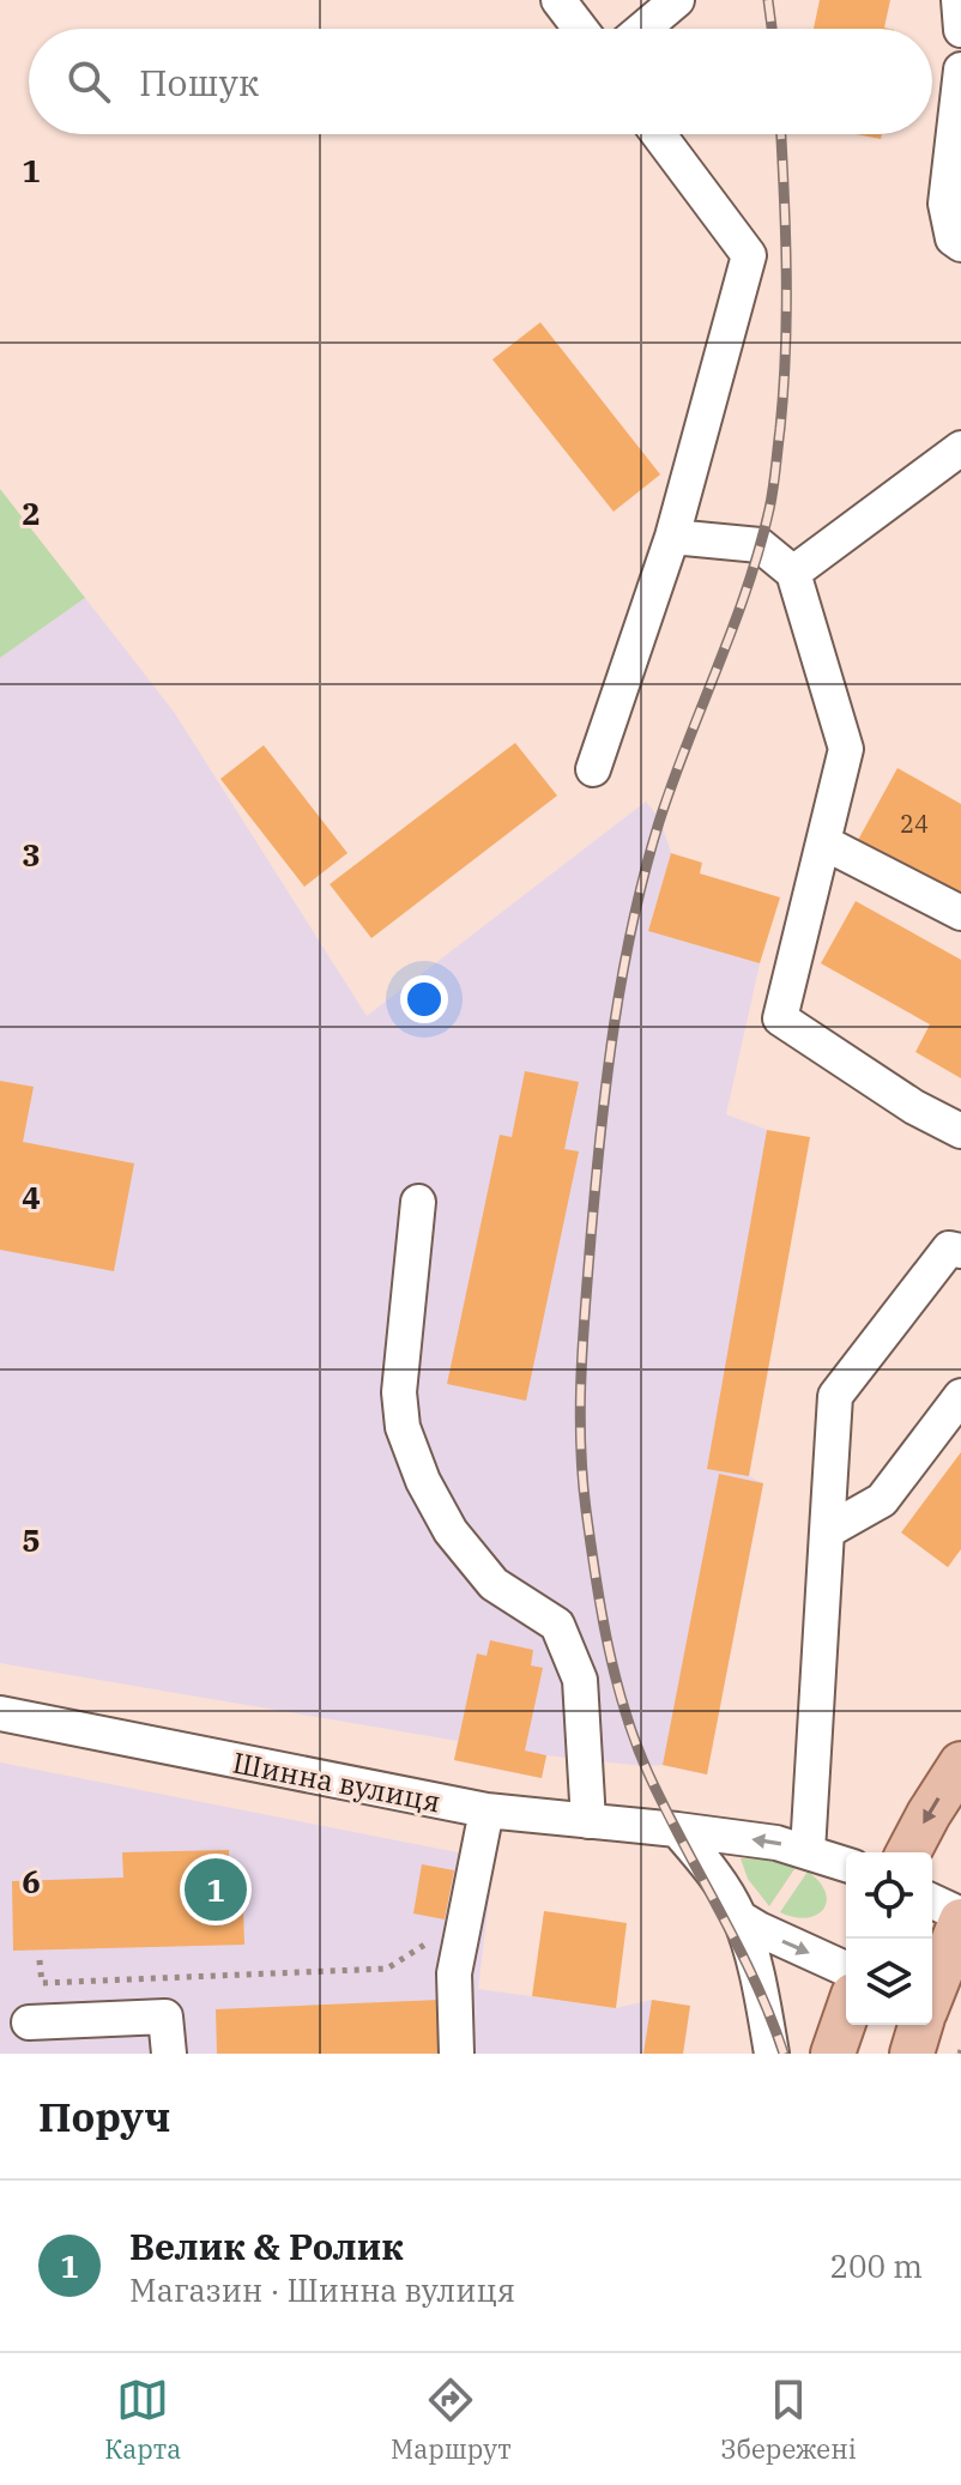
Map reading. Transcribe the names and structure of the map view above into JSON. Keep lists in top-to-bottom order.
{
  "streets": {
    "street": ["Шинна вулиця"]
  },
  "house_numbers": ["24"],
  "page": {
    "search": "Пошук",
    "pins": "1",
    "heading": "Поруч",
    "list": [
      {
        "mark": "1",
        "name": "Велик & Ролик",
        "note": "Магазин · Шинна вулиця",
        "value": "200 m"
      }
    ],
    "nav": ["Карта", "Маршрут", "Збережені"]
  },
  "grid": {
    "rows": [
      "1",
      "2",
      "3",
      "4",
      "5",
      "6"
    ]
  }
}
